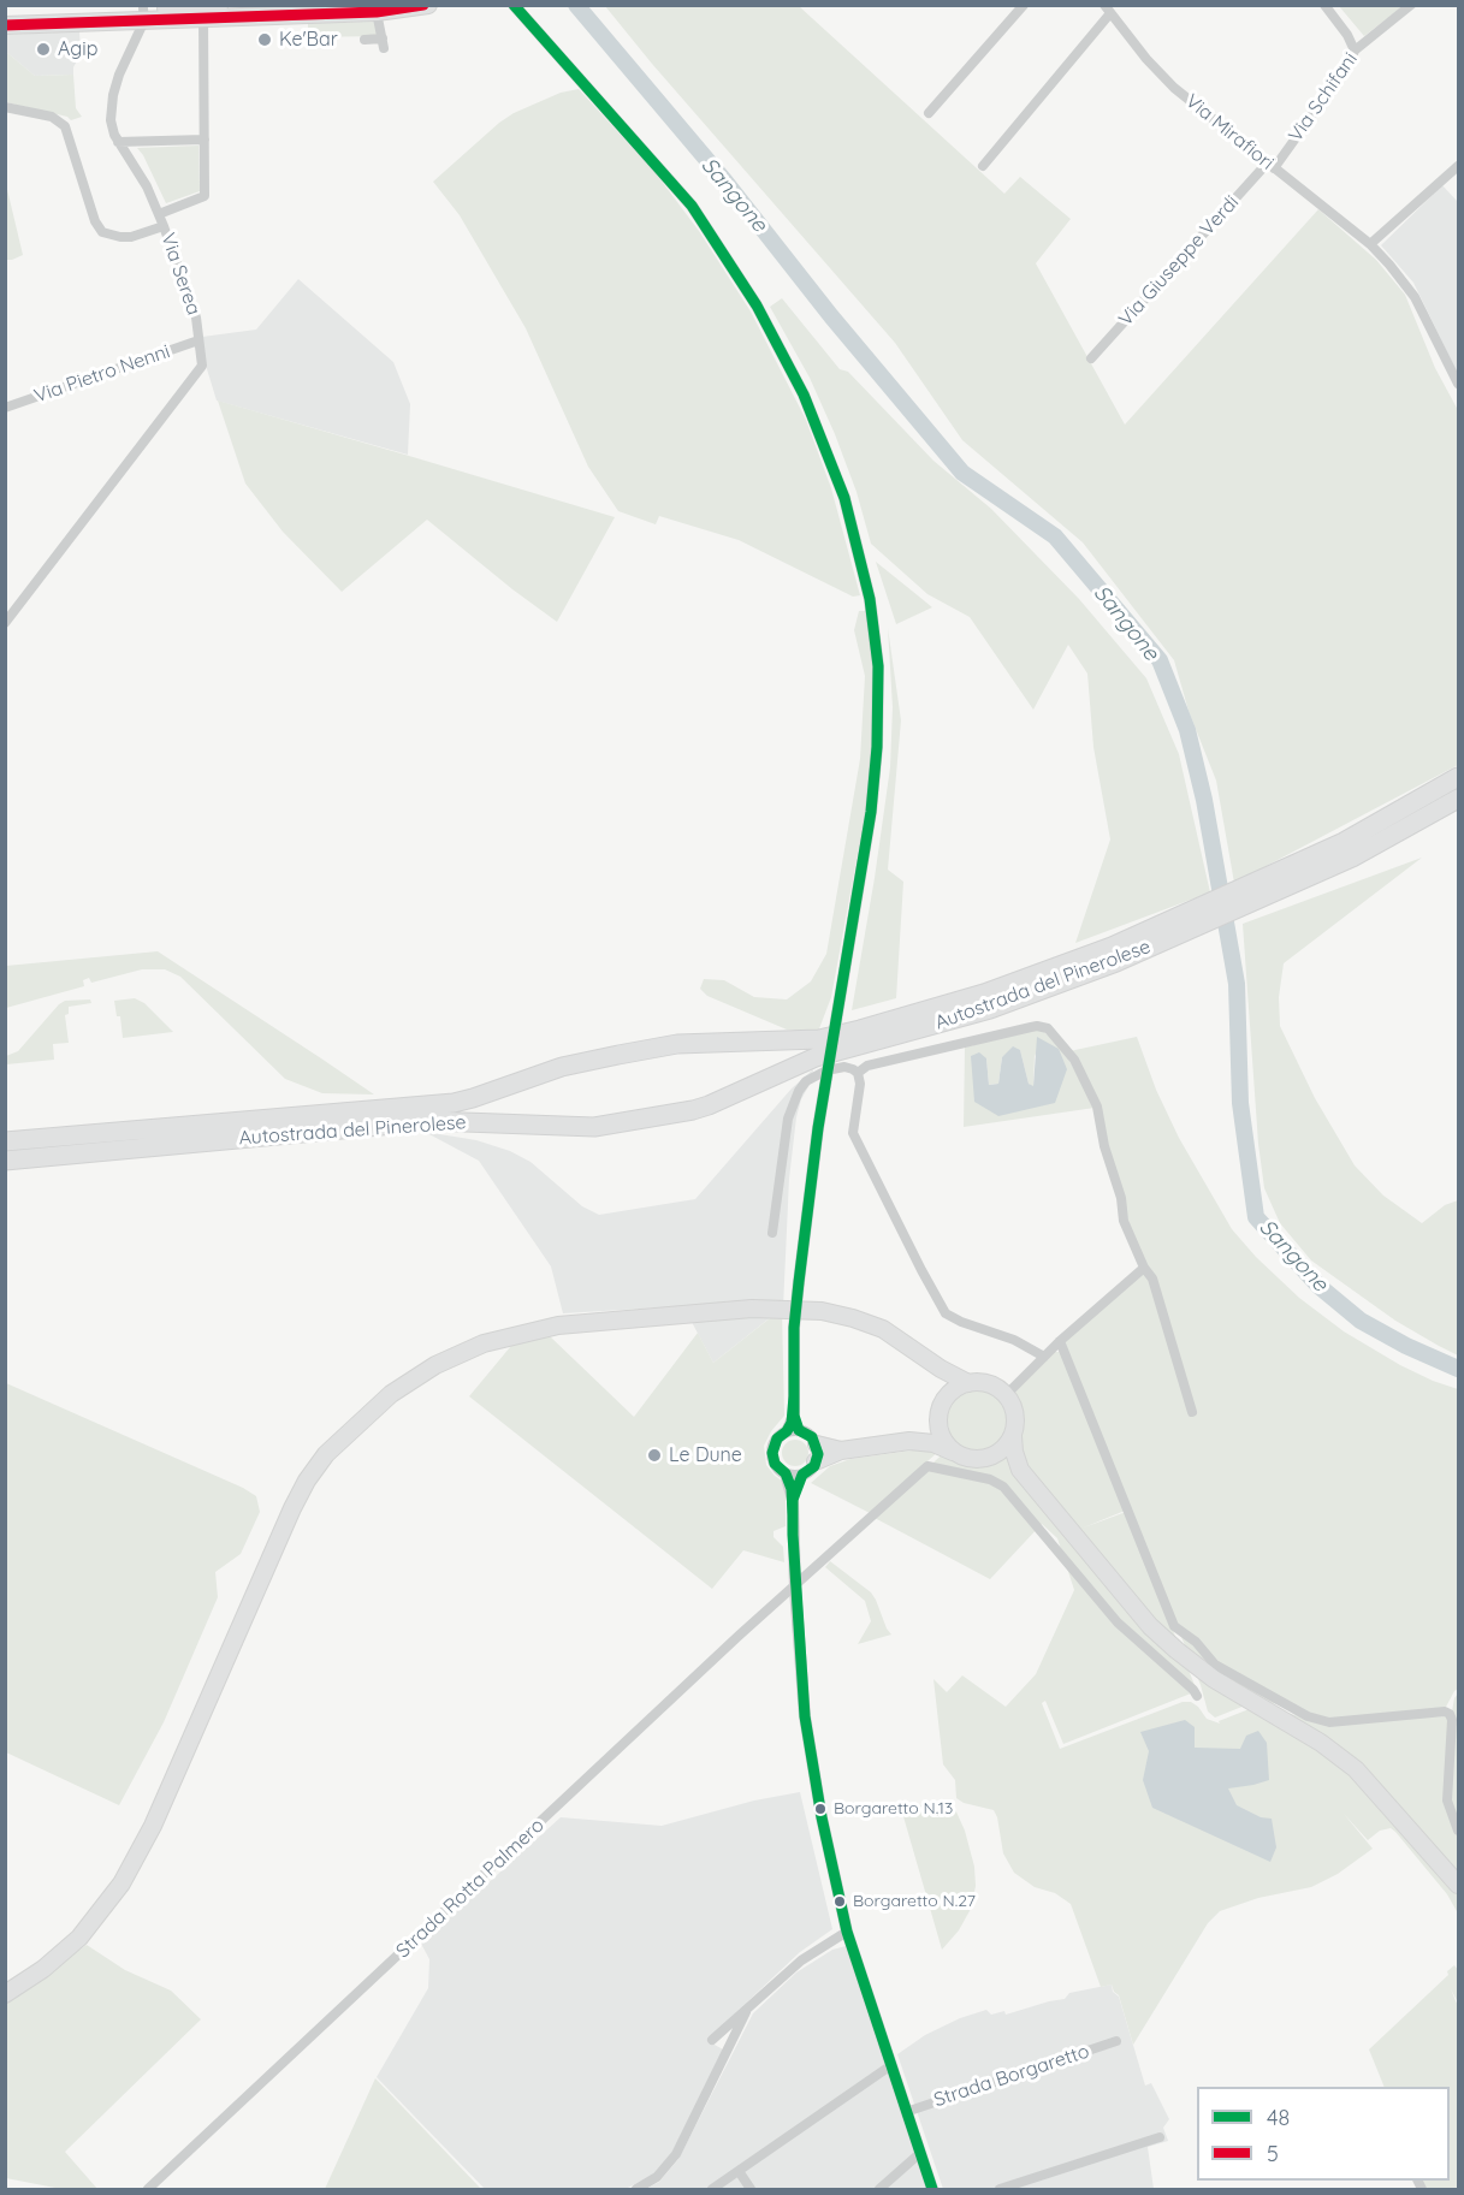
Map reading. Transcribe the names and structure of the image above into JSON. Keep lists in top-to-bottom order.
{
  "streets": {
    "highway": ["Autostrada del Pinerolese"],
    "street": [
      "Via Schifani",
      "Via Mirafiori",
      "Via Giuseppe Verdi",
      "Via Serea",
      "Via Pietro Nenni",
      "Strada Rotta Palmero",
      "Strada Borgaretto"
    ]
  },
  "crossings": [
    ["Via Schifani", "Via Mirafiori"],
    ["Via Schifani", "Via Giuseppe Verdi"],
    ["Via Mirafiori", "Via Giuseppe Verdi"],
    ["Via Serea", "Via Pietro Nenni"]
  ],
  "water": ["Sangone"],
  "places": [
    "Ke'Bar",
    "Agip",
    "Le Dune",
    "Borgaretto N.13",
    "Borgaretto N.27"
  ],
  "lines": ["transit line 48", "transit line 5"],
  "legend": ["48", "5"]
}
